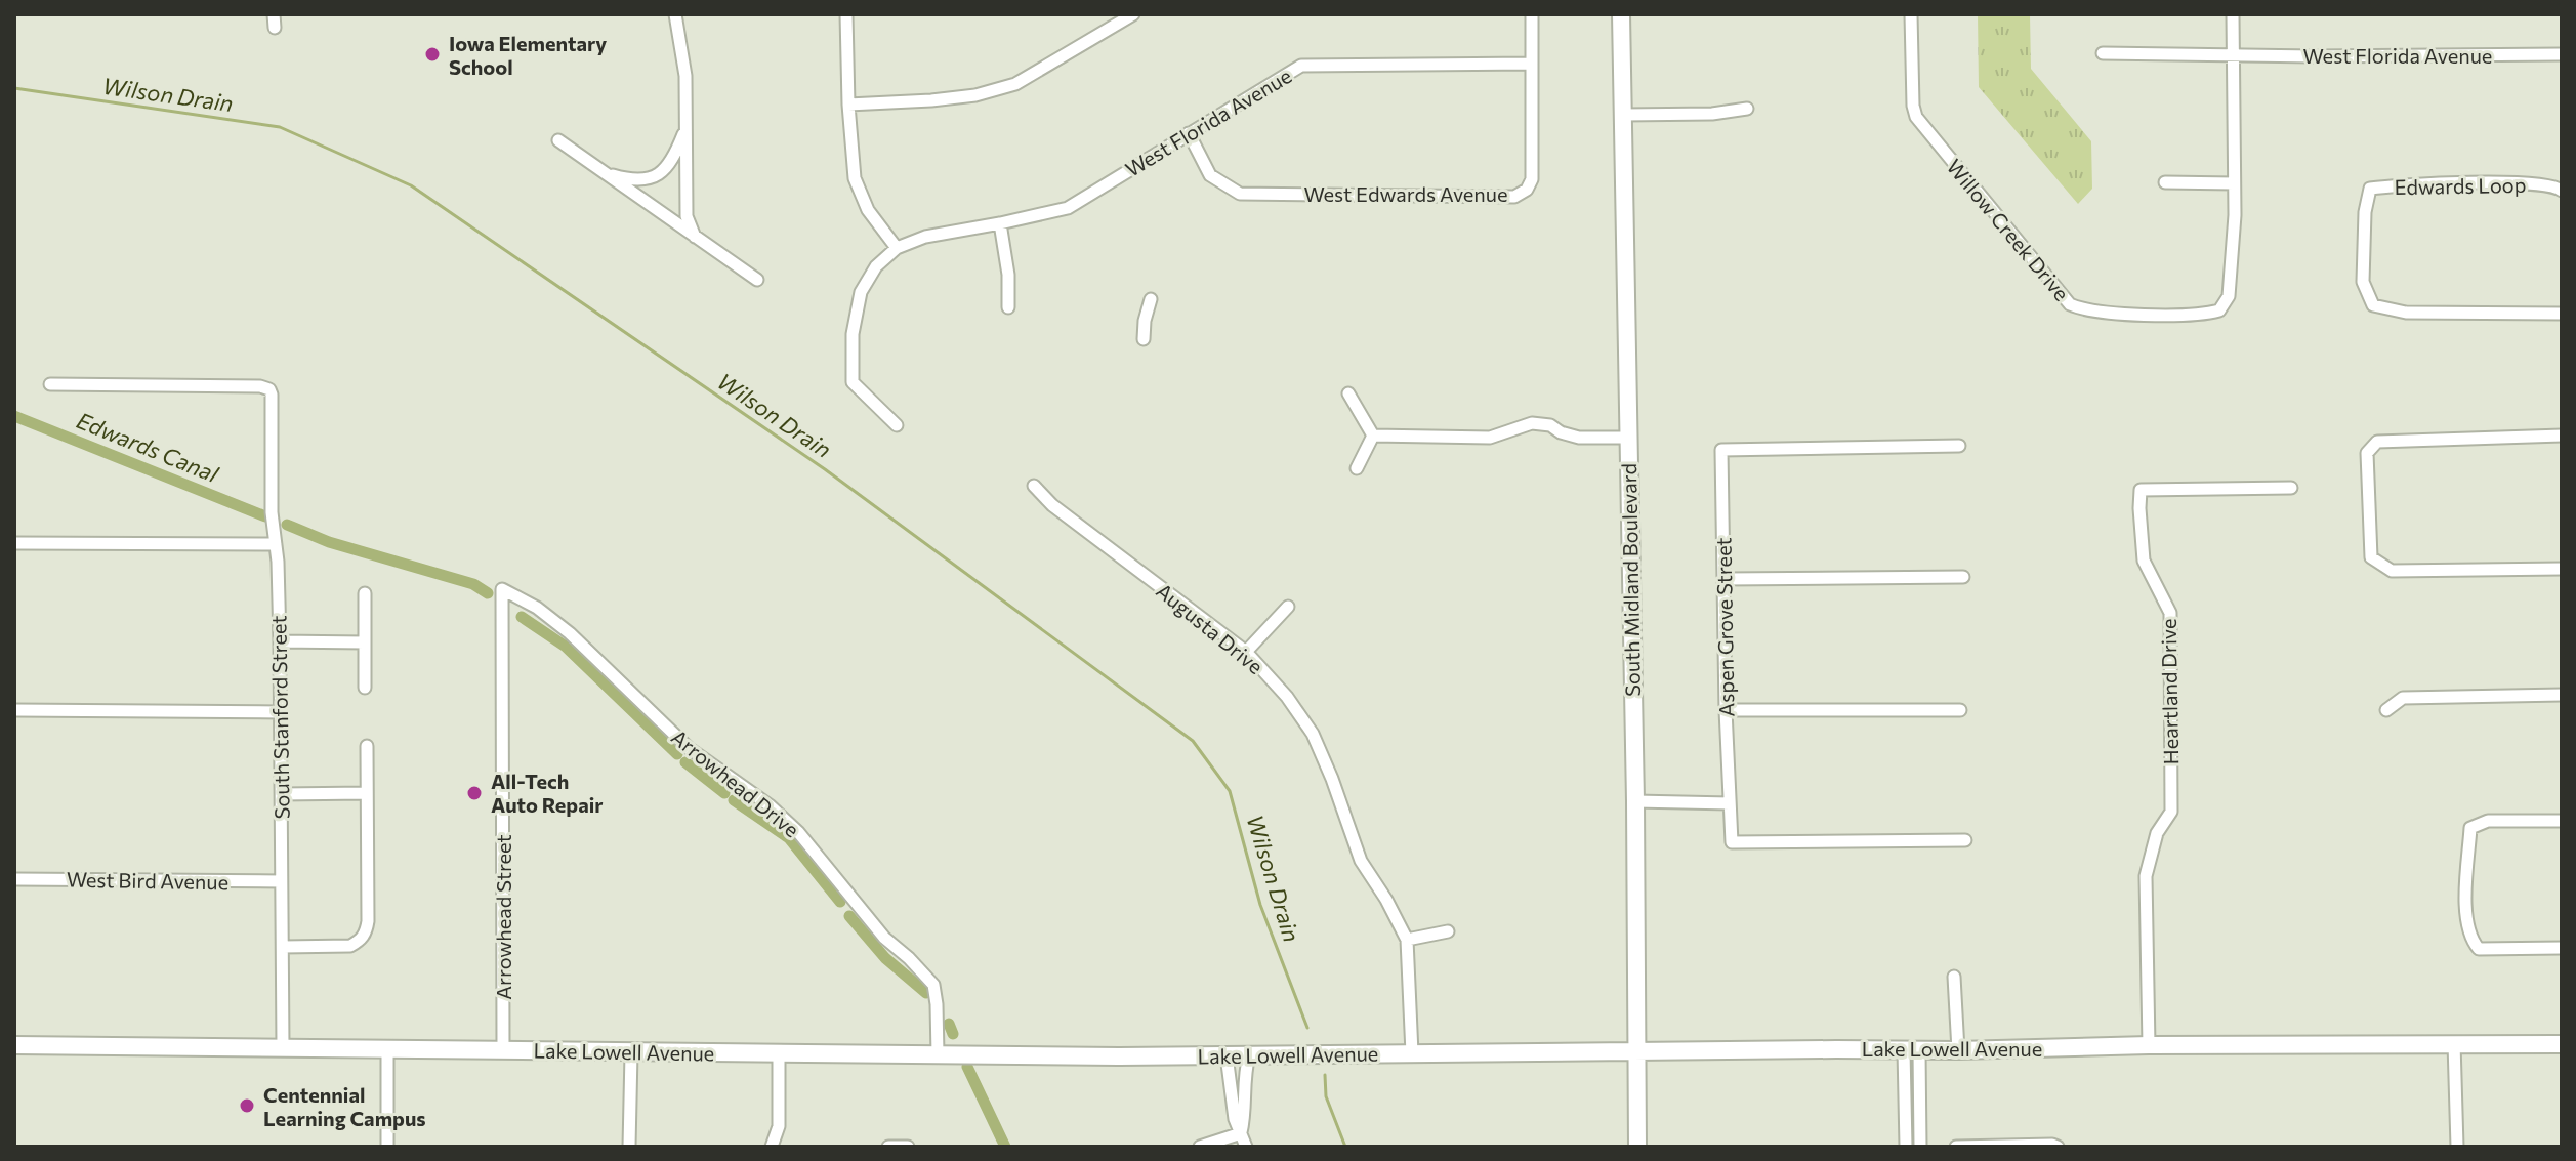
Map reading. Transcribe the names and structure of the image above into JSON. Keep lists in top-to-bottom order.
{
  "streets": {
    "main road": ["South Midland Boulevard", "Lake Lowell Avenue"],
    "street": [
      "West Florida Avenue",
      "Edwards Loop",
      "West Edwards Avenue",
      "Willow Creek Drive",
      "Aspen Grove Street",
      "Augusta Drive",
      "Heartland Drive",
      "South Stanford Street",
      "Arrowhead Drive",
      "West Bird Avenue",
      "Arrowhead Street"
    ]
  },
  "crossings": [
    ["West Florida Avenue", "West Edwards Avenue"],
    ["South Midland Boulevard", "Lake Lowell Avenue"],
    ["Augusta Drive", "Lake Lowell Avenue"],
    ["Heartland Drive", "Lake Lowell Avenue"],
    ["South Stanford Street", "West Bird Avenue"],
    ["South Stanford Street", "Lake Lowell Avenue"],
    ["Arrowhead Drive", "Arrowhead Street"],
    ["Arrowhead Drive", "Lake Lowell Avenue"],
    ["Arrowhead Street", "Lake Lowell Avenue"]
  ],
  "water": ["Wilson Drain", "Edwards Canal"],
  "places": ["Iowa Elementary School", "All-Tech Auto Repair", "Centennial Learning Campus"]
}
